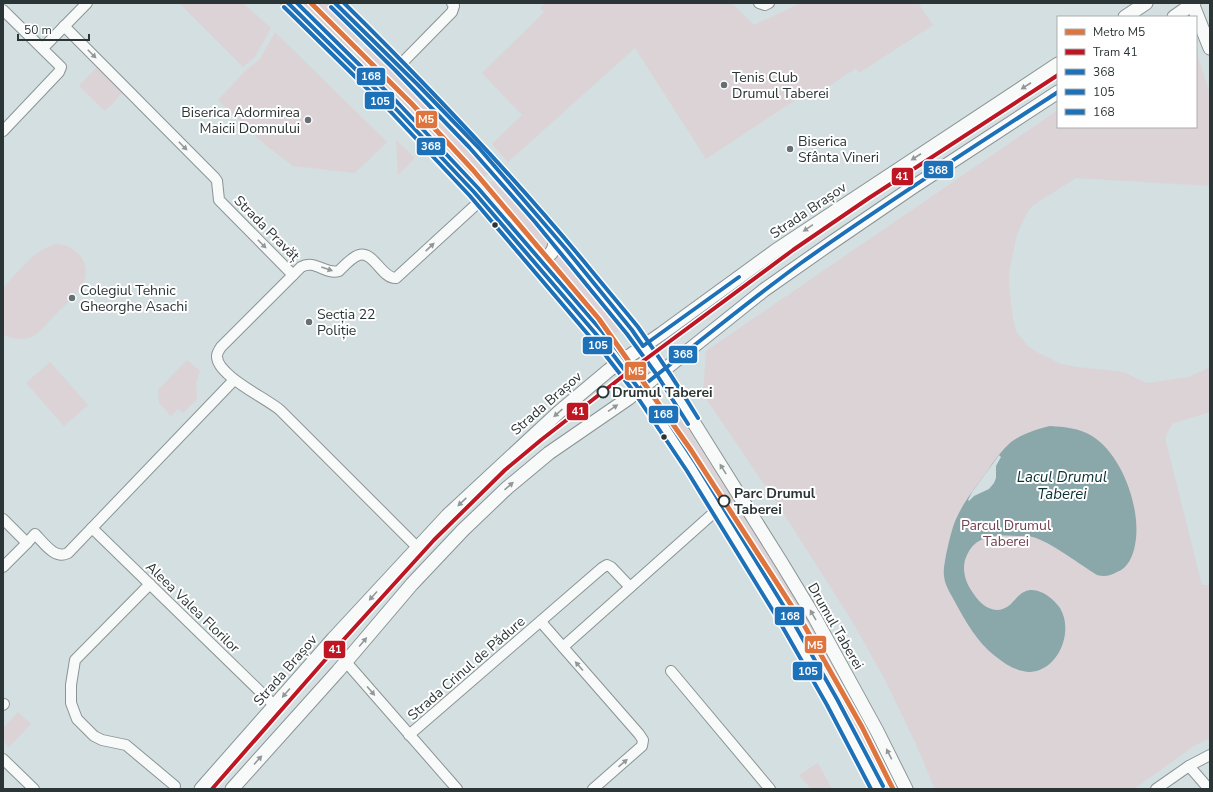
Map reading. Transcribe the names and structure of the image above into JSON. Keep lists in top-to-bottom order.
{
  "streets": {
    "main road": ["Strada Brașov", "Drumul Taberei"],
    "street": ["Strada Pravăț", "Aleea Valea Florilor", "Strada Crinul de Pădure"]
  },
  "crossings": [
    ["Strada Brașov", "Aleea Valea Florilor"],
    ["Strada Brașov", "Drumul Taberei"]
  ],
  "one_way": ["Strada Pravăț"],
  "water": ["Lacul Drumul Taberei"],
  "parks": ["Parcul Drumul Taberei"],
  "places": [
    "Tenis Club Drumul Taberei",
    "Biserica Adormirea Maicii Domnului",
    "Biserica Sfânta Vineri",
    "Colegiul Tehnic Gheorghe Asachi",
    "Secția 22 Poliție",
    "Drumul Taberei",
    "Parc Drumul Taberei"
  ],
  "lines": [
    "metro line M5",
    "transit line 368",
    "transit line 168",
    "transit line 105",
    "tram line 41"
  ],
  "legend": [
    "Metro M5",
    "Tram 41",
    "368",
    "105",
    "168"
  ],
  "scale_bar": "50 m"
}
